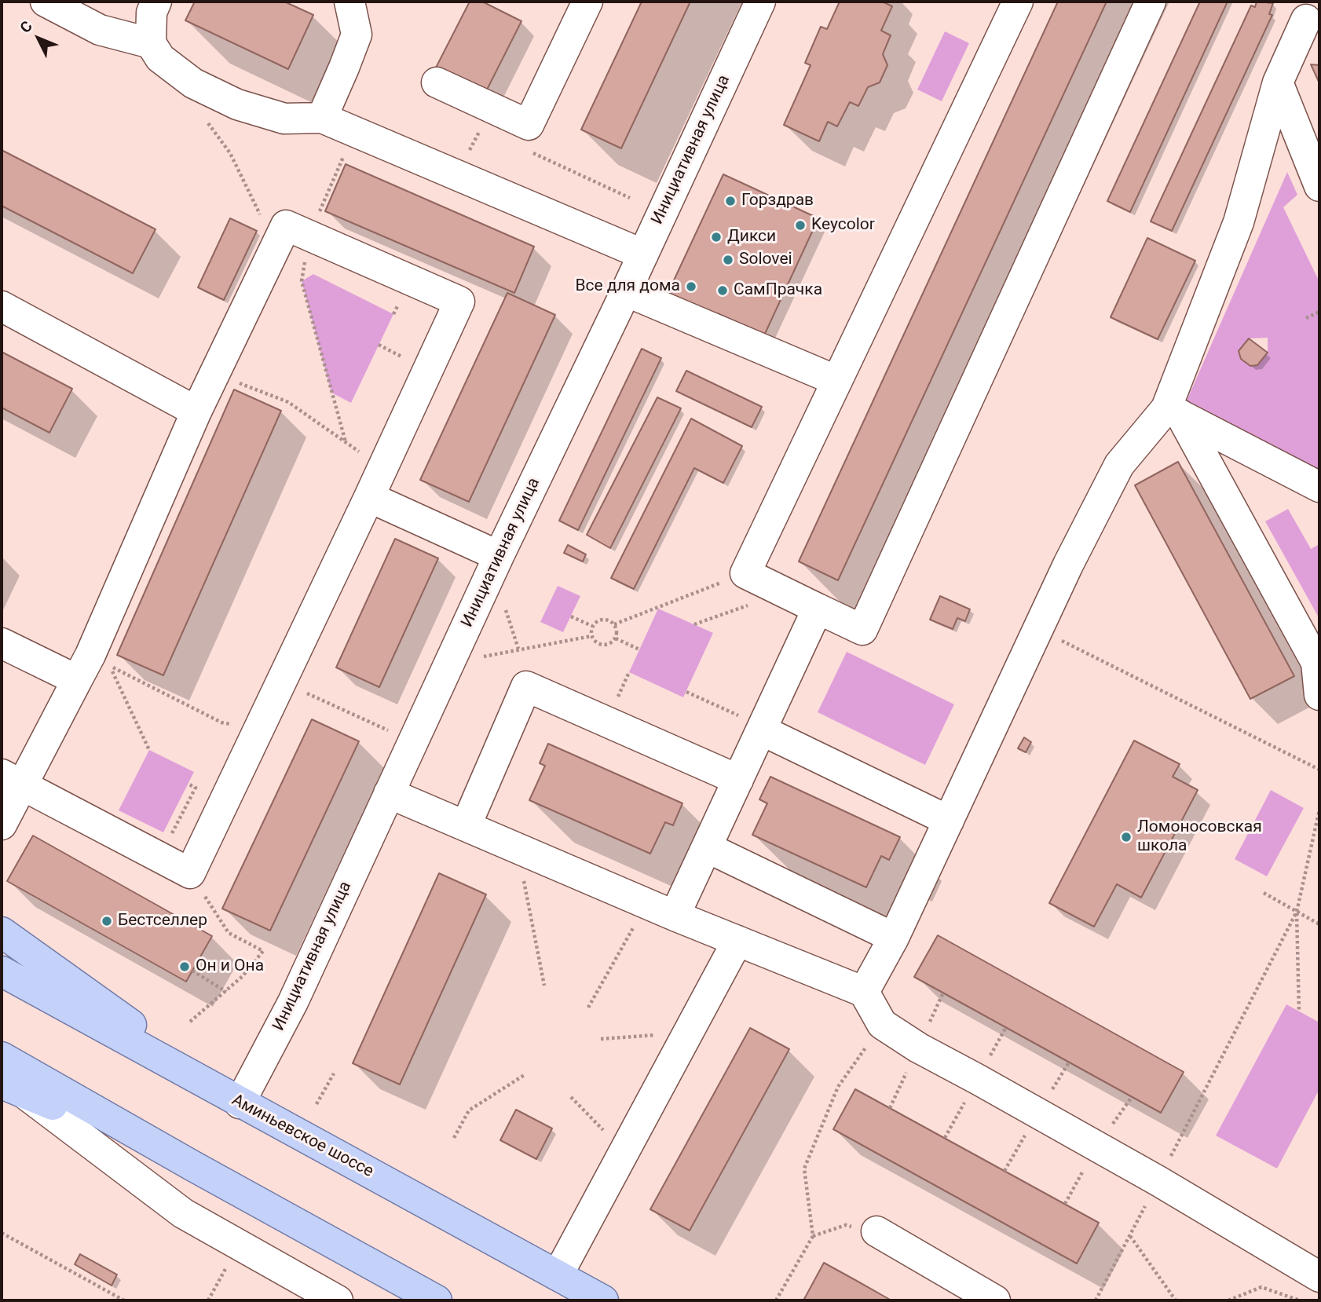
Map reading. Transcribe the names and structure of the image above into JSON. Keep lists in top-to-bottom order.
{
  "streets": {
    "main road": ["Аминьевское шоссе"],
    "street": ["Инициативная улица"]
  },
  "crossings": [
    ["Инициативная улица", "Аминьевское шоссе"]
  ],
  "places": [
    "Горздрав",
    "Keycolor",
    "Дикси",
    "Solovei",
    "Все для дома",
    "СамПрачка",
    "Ломоносовская школа",
    "Бестселлер",
    "Он и Она"
  ],
  "north": "top left"
}
